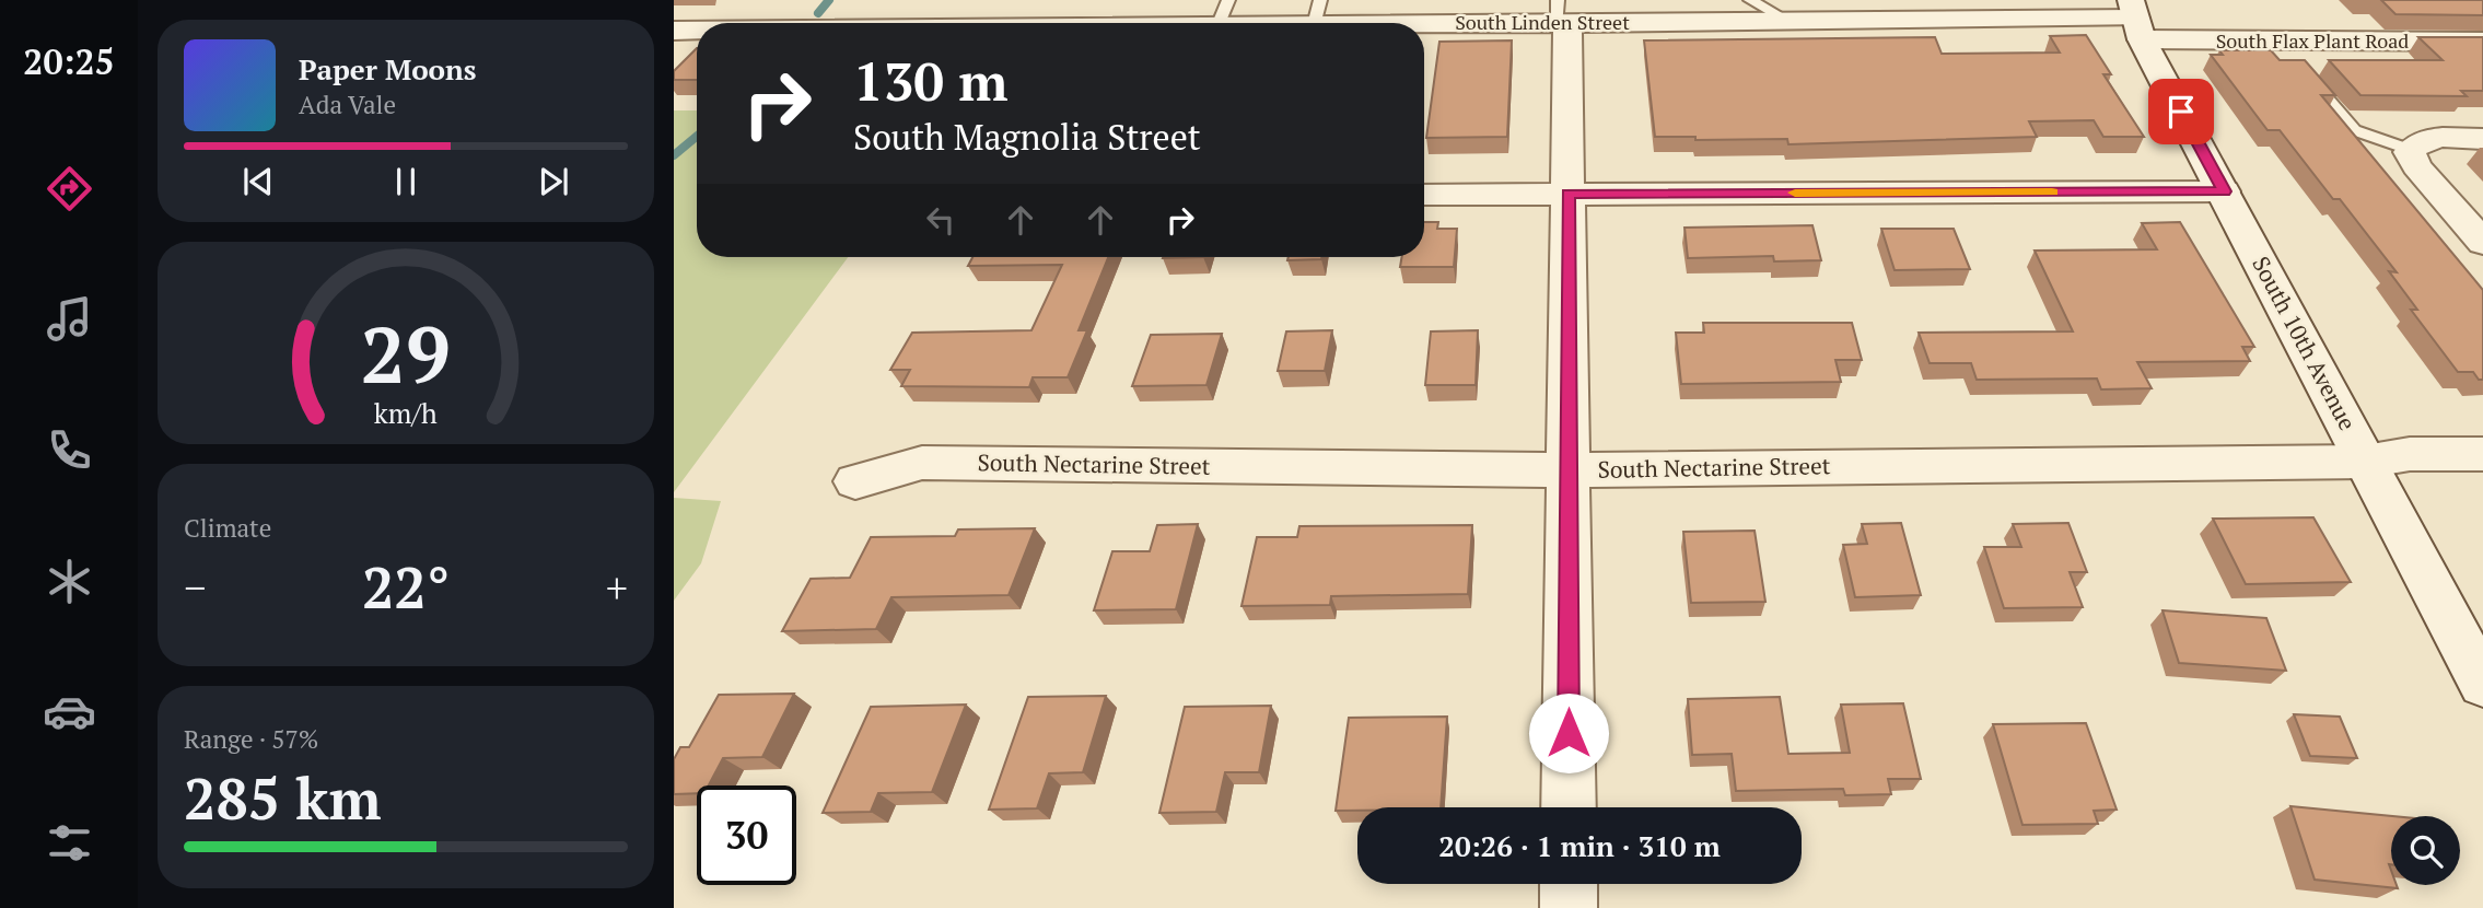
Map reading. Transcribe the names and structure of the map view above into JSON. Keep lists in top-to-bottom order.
{
  "streets": {
    "street": [
      "South Linden Street",
      "South Flax Plant Road",
      "South 10th Avenue",
      "South Nectarine Street"
    ]
  },
  "crossings": [
    ["South Linden Street", "South Flax Plant Road"],
    ["South Linden Street", "South 10th Avenue"],
    ["South Flax Plant Road", "South 10th Avenue"],
    ["South 10th Avenue", "South Nectarine Street"]
  ],
  "page": {
    "tabs": "20:25",
    "turn": ["130 m", "South Magnolia Street"],
    "song": ["Paper Moons", "Ada Vale"],
    "tile": [
      "Climate",
      ["Range · 57%", "285 km"]
    ],
    "heat": ["−", "22°", "+"],
    "limit": "30",
    "trip": "20:26 · 1 min · 310 m",
    "gauge": ["29", "km/h"]
  }
}
